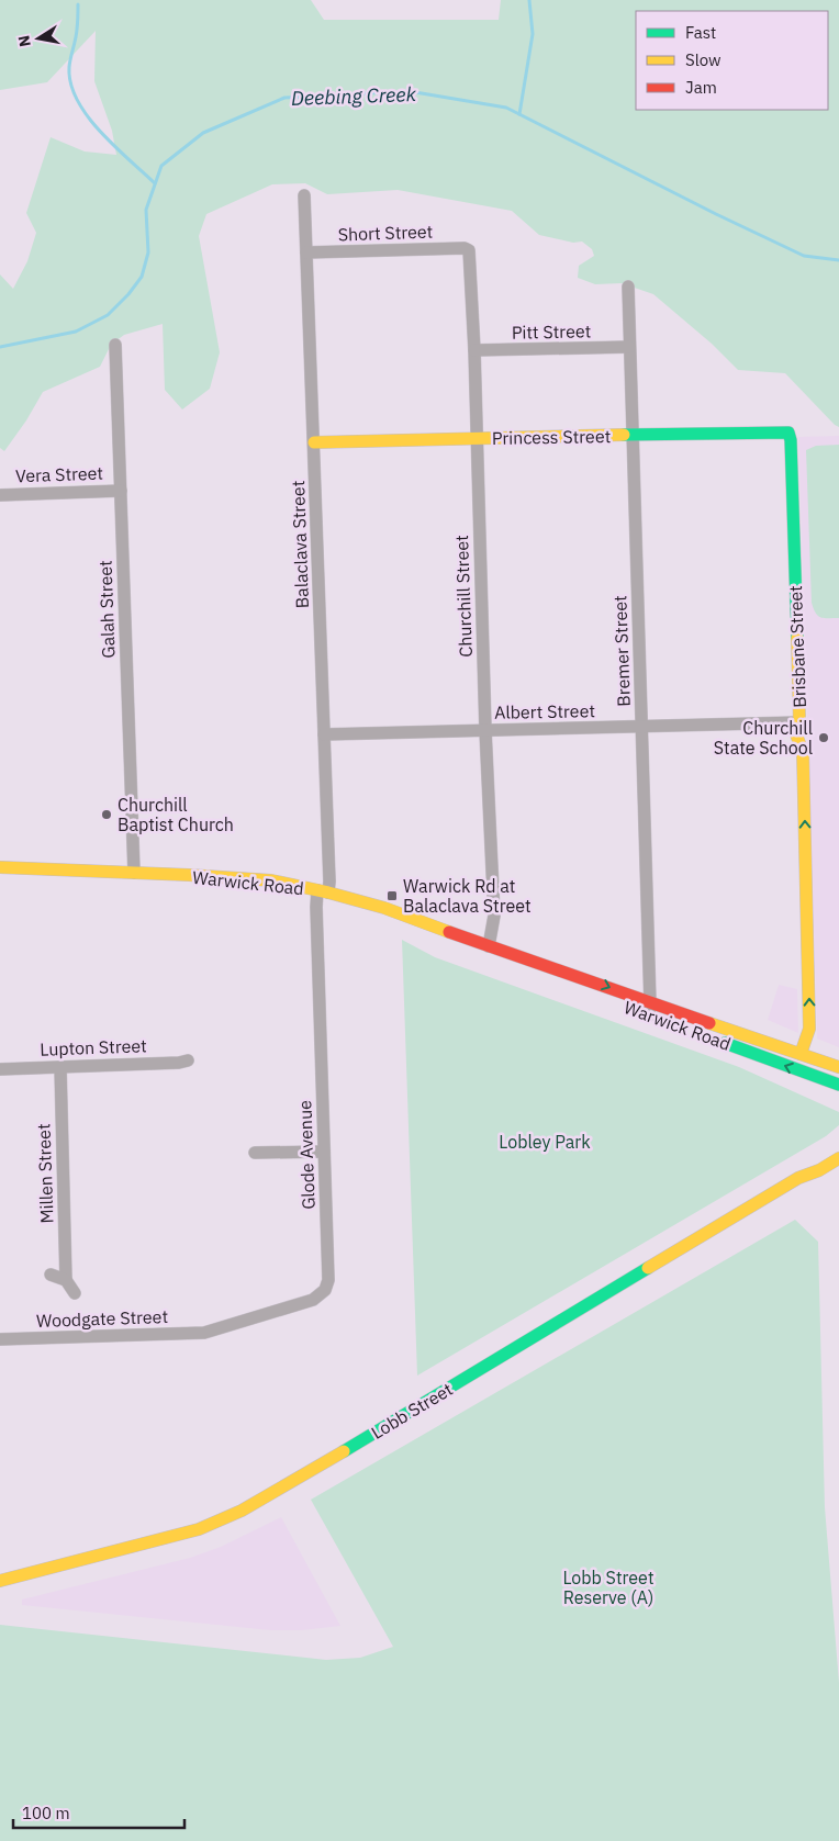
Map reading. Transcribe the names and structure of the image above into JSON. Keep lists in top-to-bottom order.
{
  "streets": {
    "main road": [
      "Princess Street",
      "Brisbane Street",
      "Warwick Road",
      "Lobb Street"
    ],
    "street": [
      "Short Street",
      "Pitt Street",
      "Vera Street",
      "Balaclava Street",
      "Churchill Street",
      "Galah Street",
      "Bremer Street",
      "Albert Street",
      "Lupton Street",
      "Glode Avenue",
      "Millen Street",
      "Woodgate Street"
    ]
  },
  "crossings": [
    ["Short Street", "Balaclava Street"],
    ["Short Street", "Churchill Street"],
    ["Pitt Street", "Churchill Street"],
    ["Pitt Street", "Bremer Street"],
    ["Princess Street", "Balaclava Street"],
    ["Princess Street", "Churchill Street"],
    ["Princess Street", "Brisbane Street"],
    ["Princess Street", "Bremer Street"],
    ["Vera Street", "Galah Street"],
    ["Balaclava Street", "Albert Street"],
    ["Balaclava Street", "Warwick Road"],
    ["Balaclava Street", "Glode Avenue"],
    ["Churchill Street", "Albert Street"],
    ["Churchill Street", "Warwick Road"],
    ["Galah Street", "Warwick Road"],
    ["Brisbane Street", "Albert Street"],
    ["Brisbane Street", "Warwick Road"],
    ["Bremer Street", "Albert Street"],
    ["Bremer Street", "Warwick Road"],
    ["Warwick Road", "Glode Avenue"],
    ["Lupton Street", "Millen Street"],
    ["Glode Avenue", "Woodgate Street"]
  ],
  "one_way": ["Brisbane Street"],
  "water": ["Deebing Creek"],
  "parks": ["Lobley Park", "Lobb Street Reserve (A)"],
  "places": {
    "other": ["Churchill State School", "Churchill Baptist Church"],
    "transit": ["Warwick Rd at Balaclava Street"]
  },
  "legend": ["Fast", "Slow", "Jam"],
  "scale_bar": "100 m",
  "north": "left"
}
